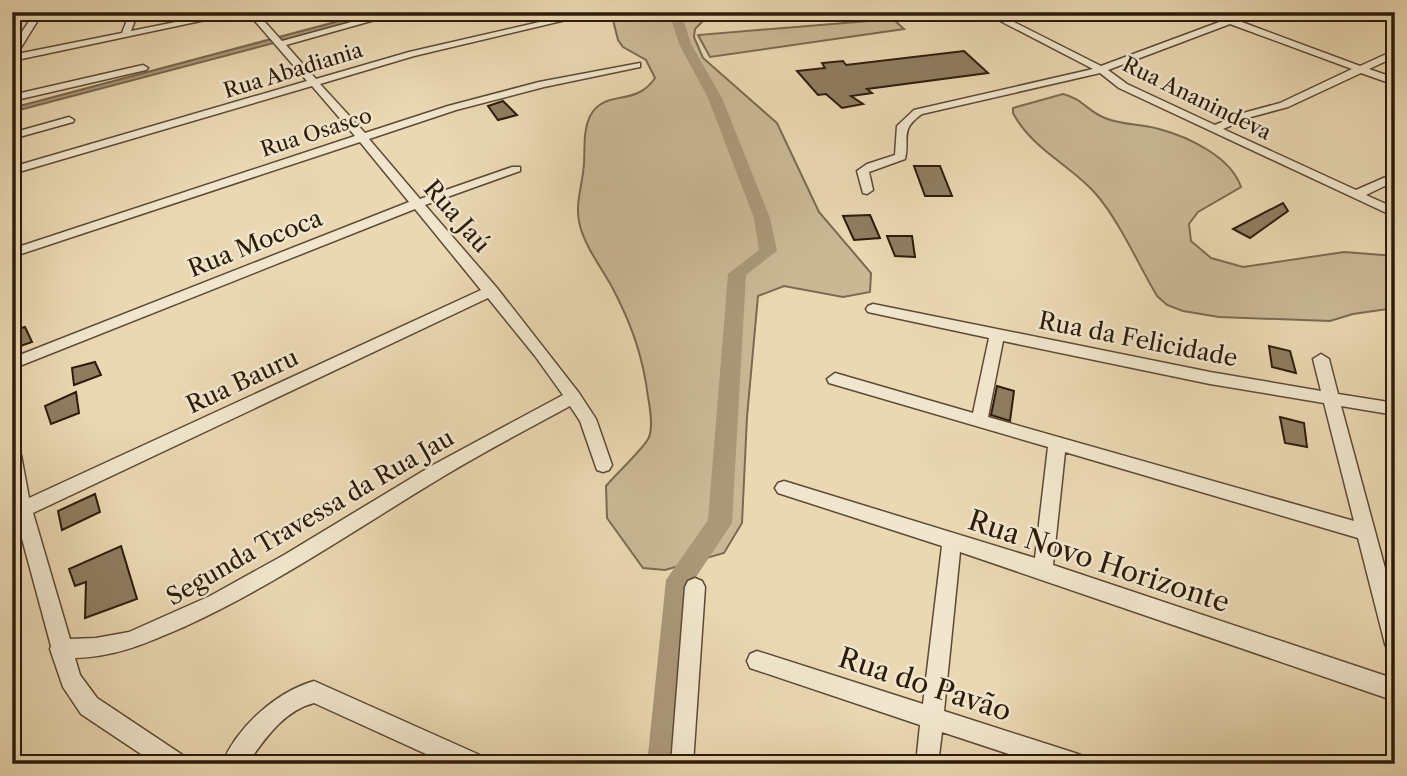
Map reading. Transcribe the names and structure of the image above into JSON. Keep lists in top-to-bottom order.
{
  "streets": {
    "street": [
      "Rua Abadiania",
      "Rua Ananindeva",
      "Rua Osasco",
      "Rua Jaú",
      "Rua Mococa",
      "Rua da Felicidade",
      "Rua Bauru",
      "Segunda Travessa da Rua Jau",
      "Rua Novo Horizonte",
      "Rua do Pavão"
    ]
  },
  "crossings": [
    ["Rua Abadiania", "Rua Jaú"],
    ["Rua Osasco", "Rua Jaú"],
    ["Rua Jaú", "Rua Mococa"],
    ["Rua Jaú", "Rua Bauru"],
    ["Rua Jaú", "Segunda Travessa da Rua Jau"]
  ]
}
